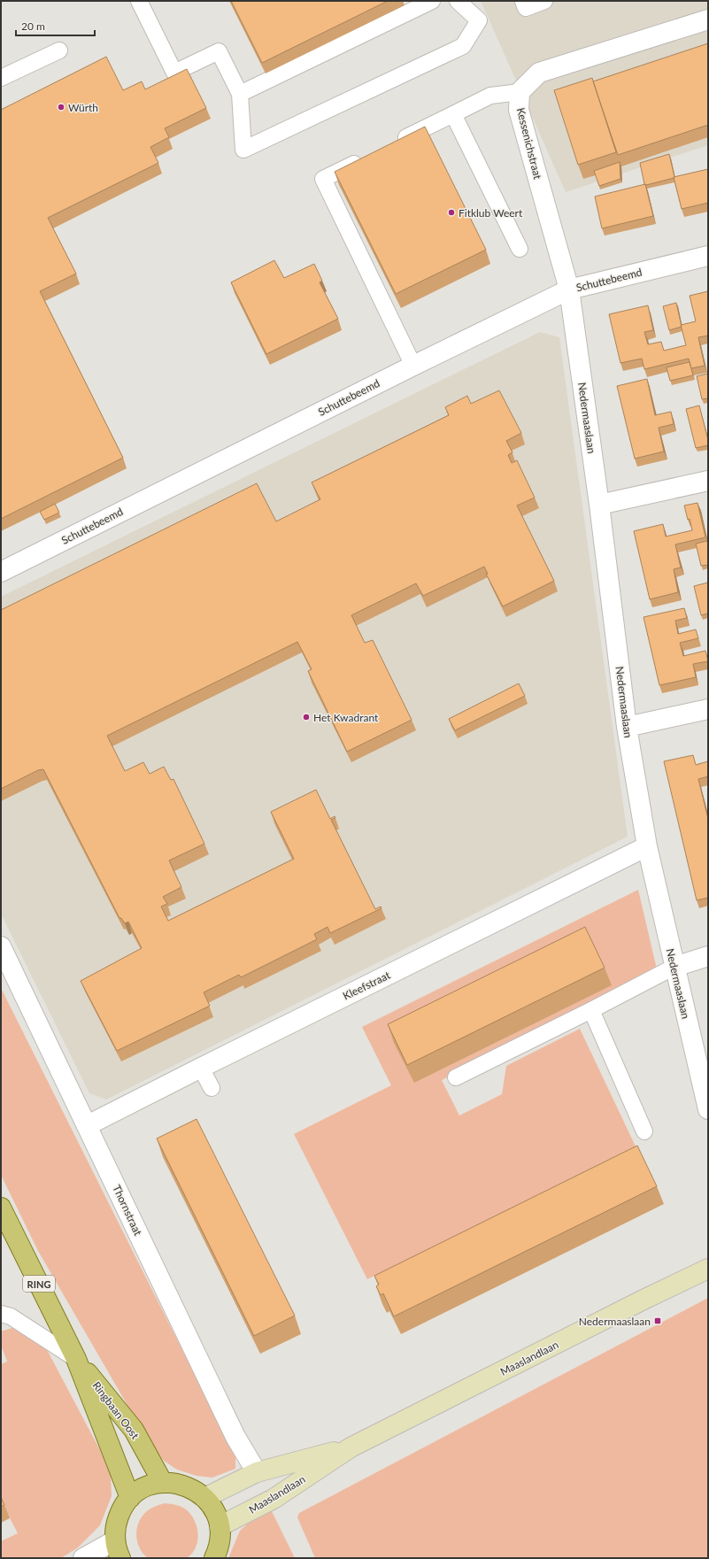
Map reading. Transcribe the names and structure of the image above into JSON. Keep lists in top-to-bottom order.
{
  "streets": {
    "main road": ["RING", "Ringbaan Oost"],
    "street": [
      "Kessenichstraat",
      "Schuttebeemd",
      "Nedermaaslaan",
      "Kleefstraat",
      "Thornstraat",
      "Maaslandlaan"
    ]
  },
  "crossings": [
    ["Kessenichstraat", "Schuttebeemd"],
    ["Kessenichstraat", "Nedermaaslaan"],
    ["Schuttebeemd", "Nedermaaslaan"],
    ["Nedermaaslaan", "Kleefstraat"],
    ["Kleefstraat", "Thornstraat"],
    ["Thornstraat", "Maaslandlaan"]
  ],
  "places": {
    "other": ["Würth", "Fitklub Weert", "Het Kwadrant"],
    "transit": ["Nedermaaslaan"]
  },
  "scale_bar": "20 m"
}
